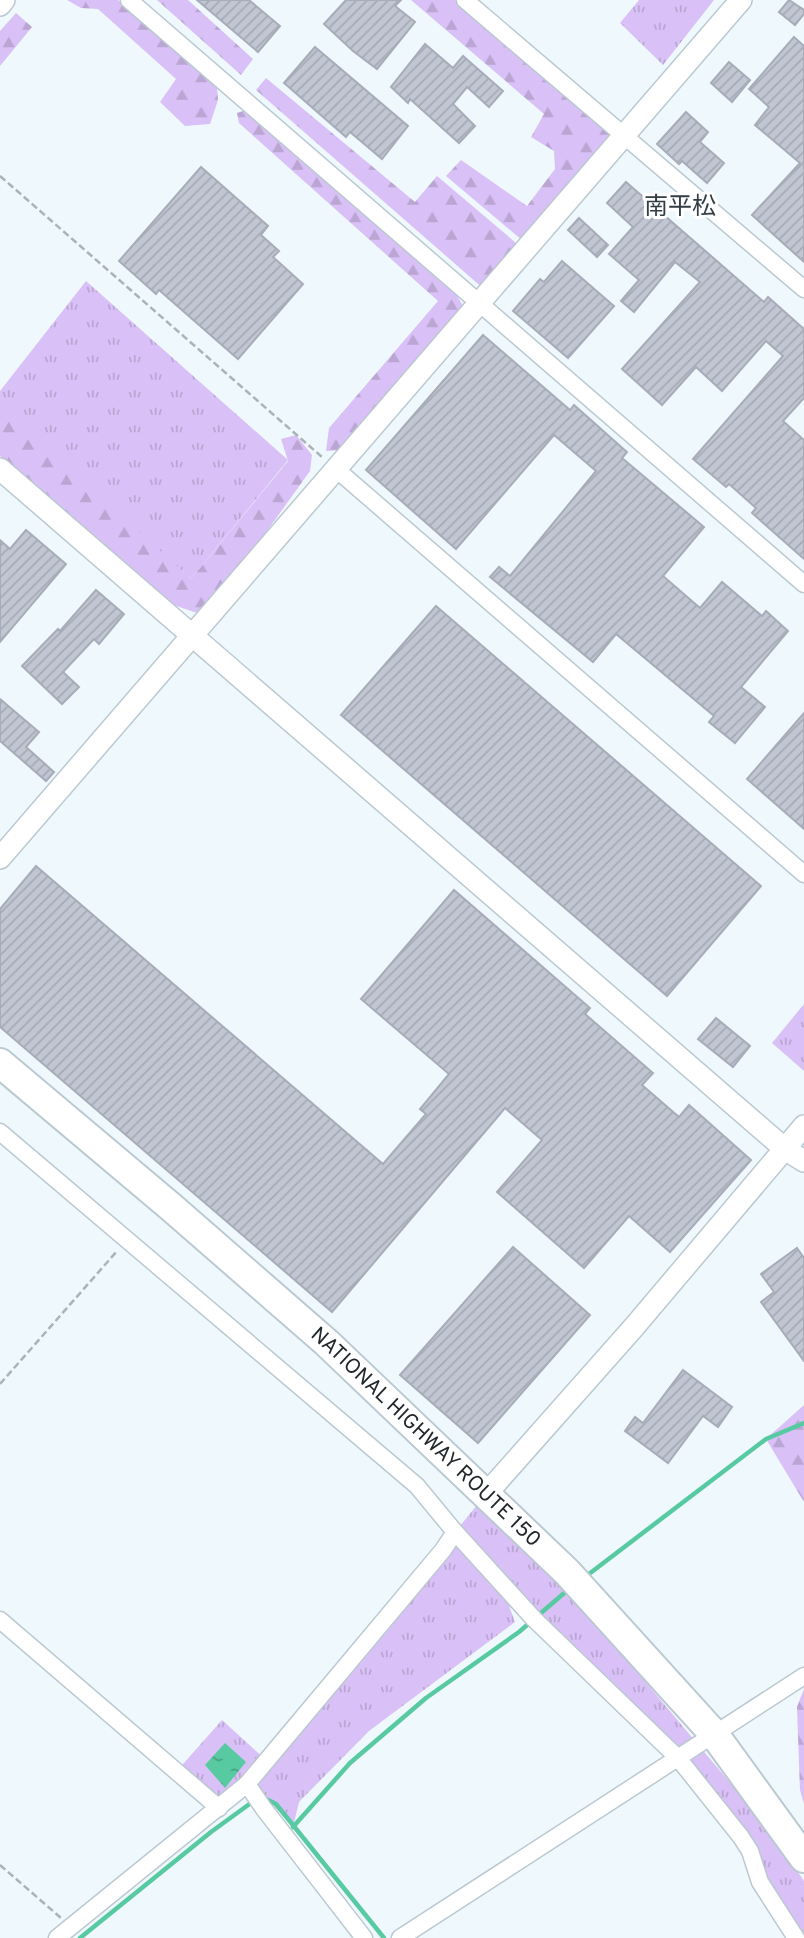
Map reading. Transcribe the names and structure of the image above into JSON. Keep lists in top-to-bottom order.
{
  "streets": {
    "highway": ["NATIONAL HIGHWAY ROUTE 150"]
  },
  "districts": ["南平松"]
}
